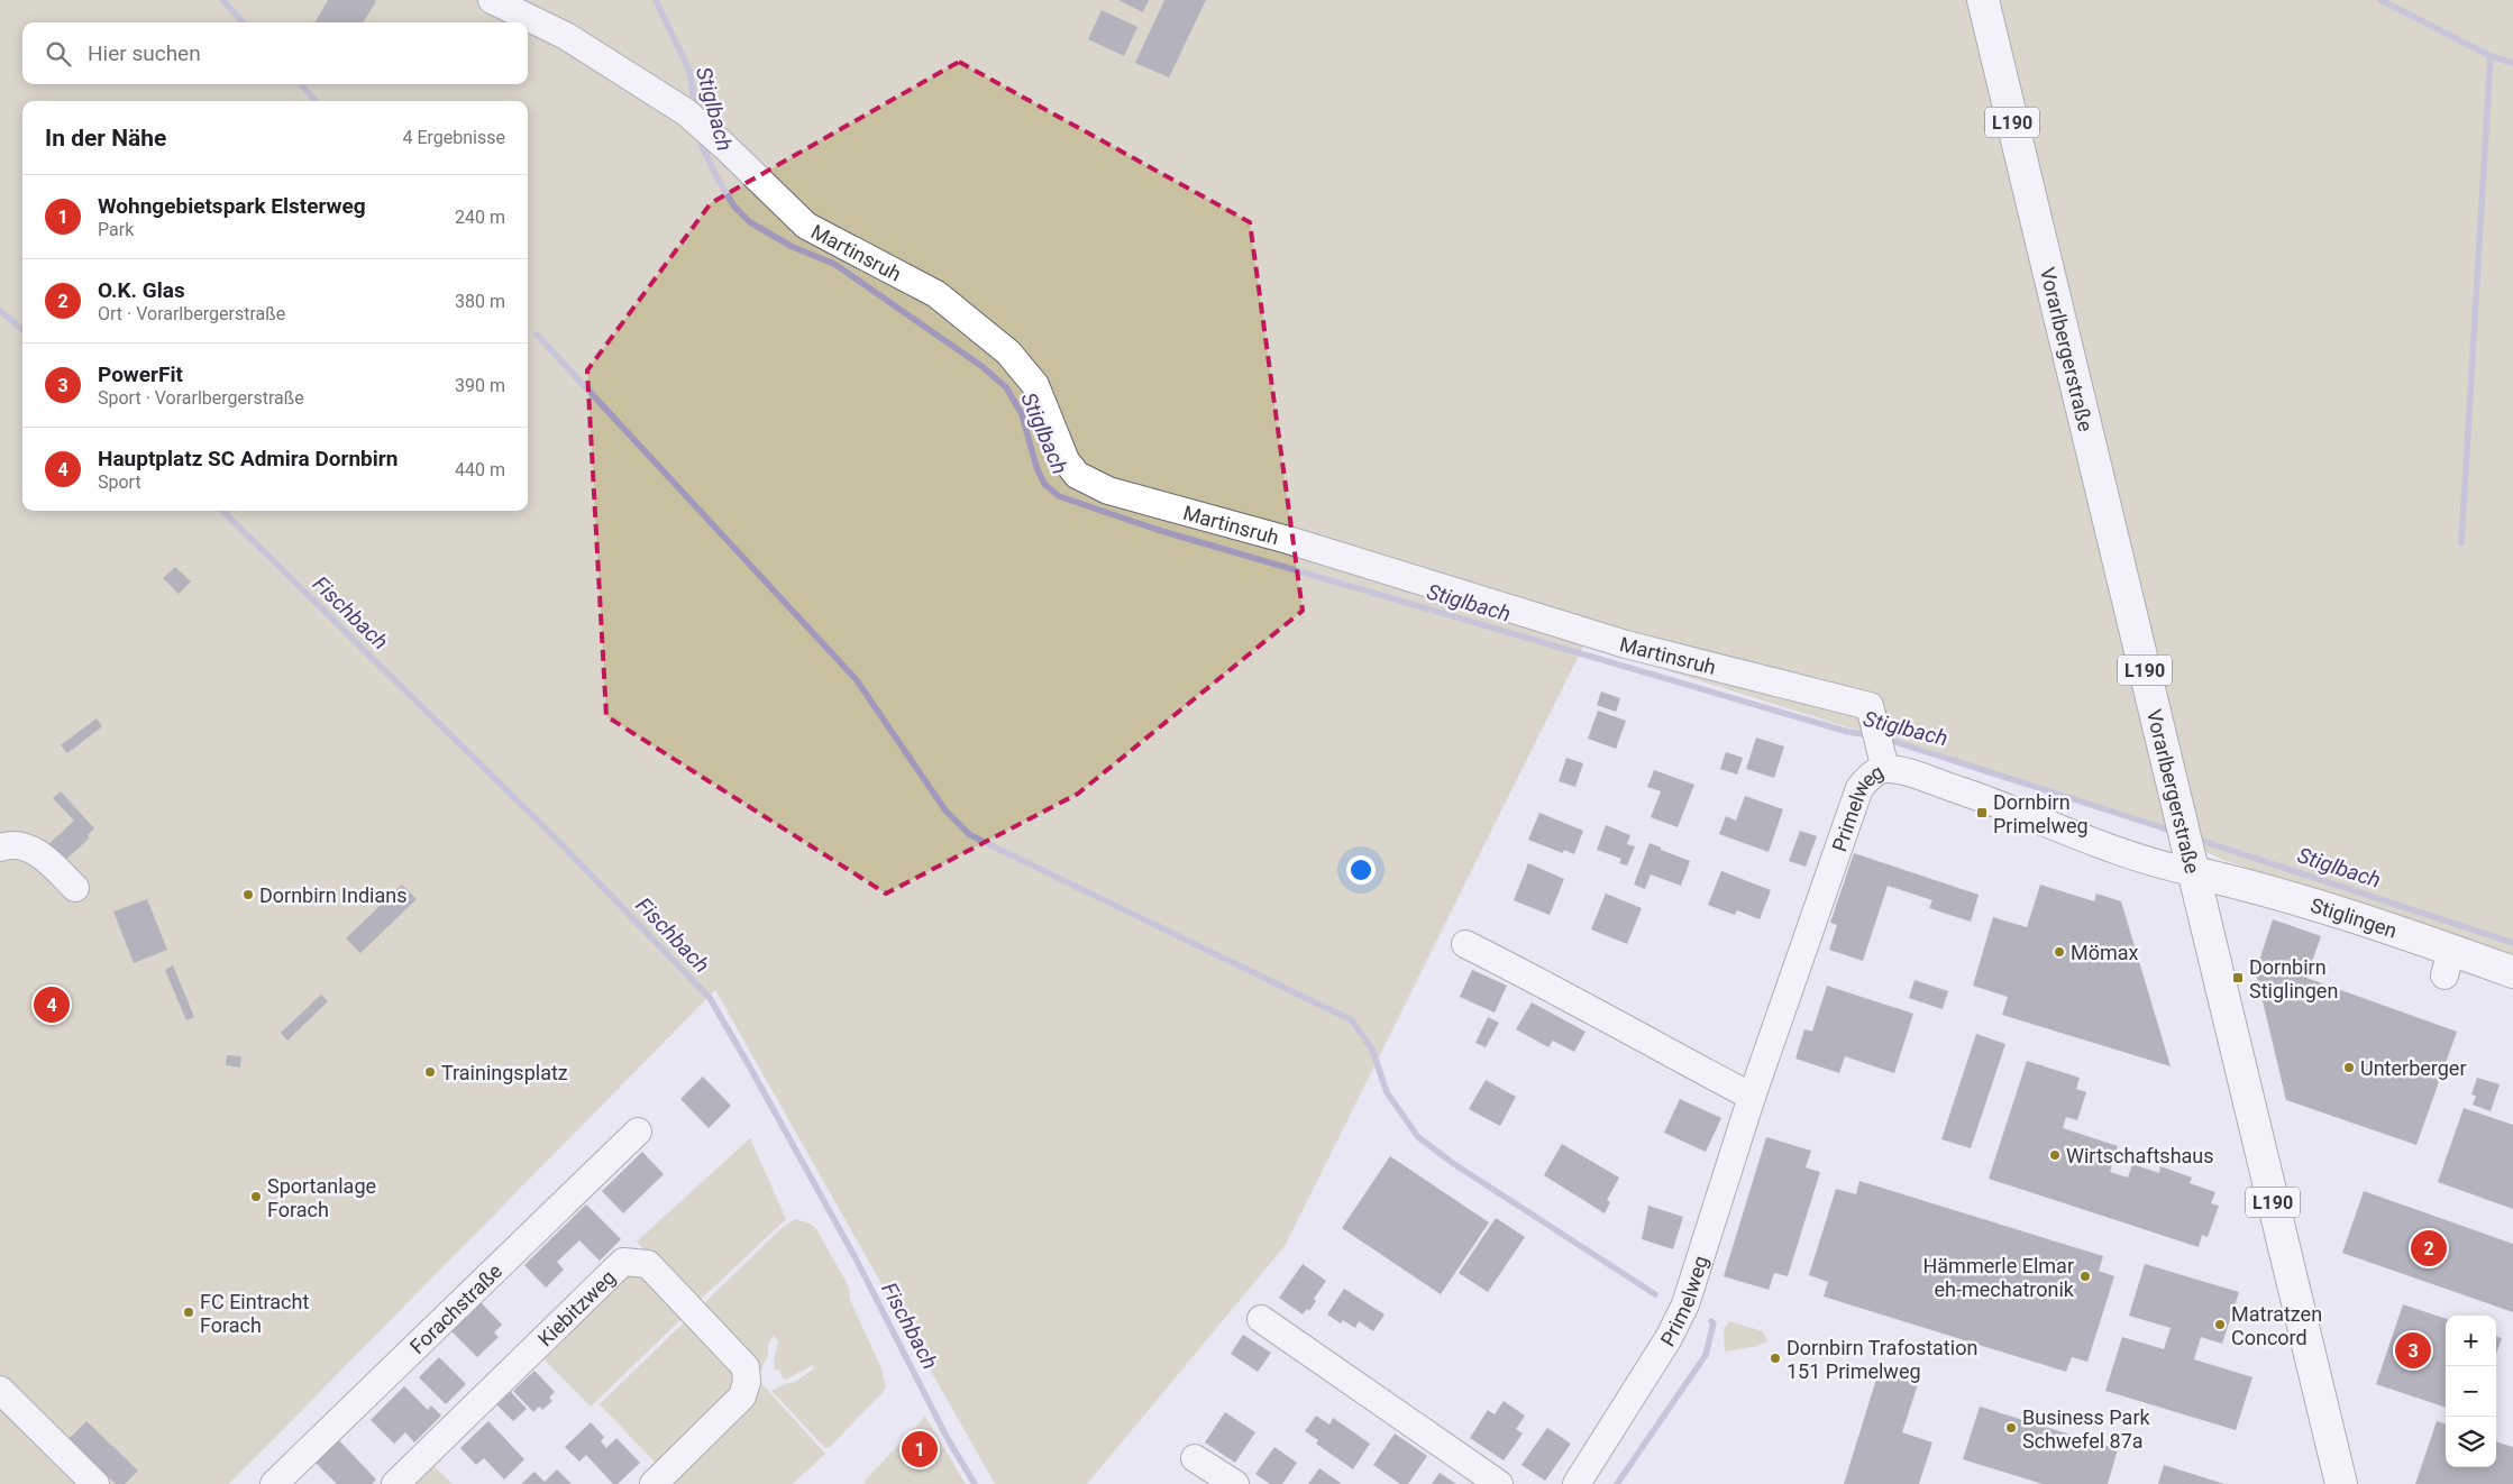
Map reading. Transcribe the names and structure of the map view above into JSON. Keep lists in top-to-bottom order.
{
  "streets": {
    "main road": ["L190", "Vorarlbergerstraße", "Stiglingen"],
    "street": [
      "Martinsruh",
      "Primelweg",
      "Forachstraße",
      "Kiebitzweg"
    ]
  },
  "crossings": [
    ["Martinsruh", "Primelweg"],
    ["Vorarlbergerstraße", "Primelweg"],
    ["Vorarlbergerstraße", "Stiglingen"],
    ["Primelweg", "Stiglingen"]
  ],
  "water": ["Stiglbach", "Fischbach"],
  "places": {
    "transit": ["Dornbirn Primelweg", "Dornbirn Stiglingen"],
    "other": [
      "Dornbirn Indians",
      "Mömax",
      "Unterberger",
      "Trainingsplatz",
      "Wirtschaftshaus",
      "Sportanlage Forach",
      "Hämmerle Elmar eh-mechatronik",
      "FC Eintracht Forach",
      "Matratzen Concord",
      "Dornbirn Trafostation 151 Primelweg",
      "Business Park Schwefel 87a"
    ]
  },
  "page": {
    "search": "Hier suchen",
    "heading": ["In der Nähe", "4 Ergebnisse"],
    "list": [
      {
        "mark": "1",
        "name": "Wohngebietspark Elsterweg",
        "note": "Park",
        "value": "240 m"
      },
      {
        "mark": "2",
        "name": "O.K. Glas",
        "note": "Ort · Vorarlbergerstraße",
        "value": "380 m"
      },
      {
        "mark": "3",
        "name": "PowerFit",
        "note": "Sport · Vorarlbergerstraße",
        "value": "390 m"
      },
      {
        "mark": "4",
        "name": "Hauptplatz SC Admira Dornbirn",
        "note": "Sport",
        "value": "440 m"
      }
    ],
    "pins": [
      "4",
      "2",
      "3",
      "1"
    ],
    "map_buttons": ["+", "−"]
  }
}
